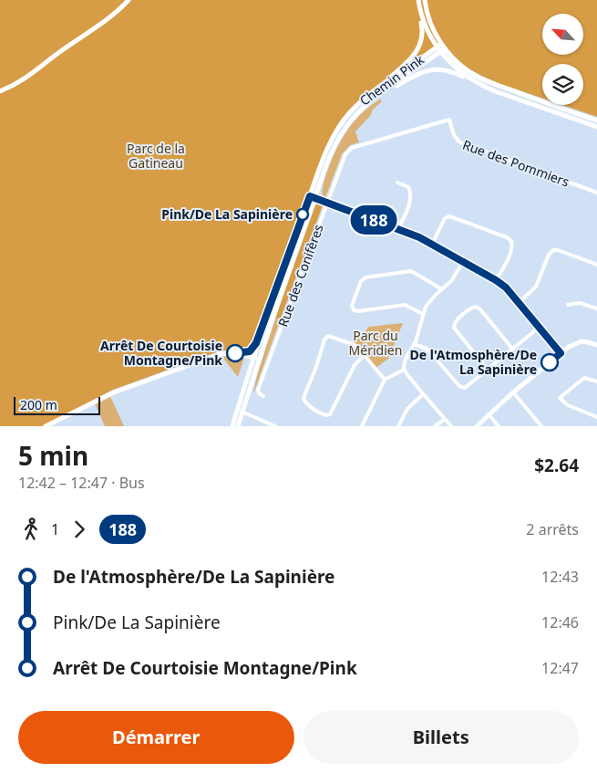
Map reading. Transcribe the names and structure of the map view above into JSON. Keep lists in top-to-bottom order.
{
  "streets": {
    "main road": ["Chemin Pink"],
    "street": ["Rue des Pommiers", "Rue des Conifères"]
  },
  "crossings": [
    ["Rue des Pommiers", "Rue des Conifères"]
  ],
  "parks": ["Parc de la Gatineau", "Parc du Méridien"],
  "places": ["Pink/De La Sapinière", "Arrêt De Courtoisie Montagne/Pink", "De l'Atmosphère/De La Sapinière"],
  "lines": ["bus line 188"],
  "scale_bar": "200 m",
  "north": "top left",
  "page": {
    "on_map": "188",
    "scale": "200 m",
    "heading": ["5 min", "12:42 – 12:47 · Bus", "$2.64"],
    "legs": ["1", "188", "2 arrêts"],
    "list": [
      {
        "name": "De l'Atmosphère/De La Sapinière",
        "value": "12:43"
      },
      {
        "name": "Pink/De La Sapinière",
        "value": "12:46"
      },
      {
        "name": "Arrêt De Courtoisie Montagne/Pink",
        "value": "12:47"
      }
    ],
    "buttons": ["Démarrer", "Billets"]
  }
}
